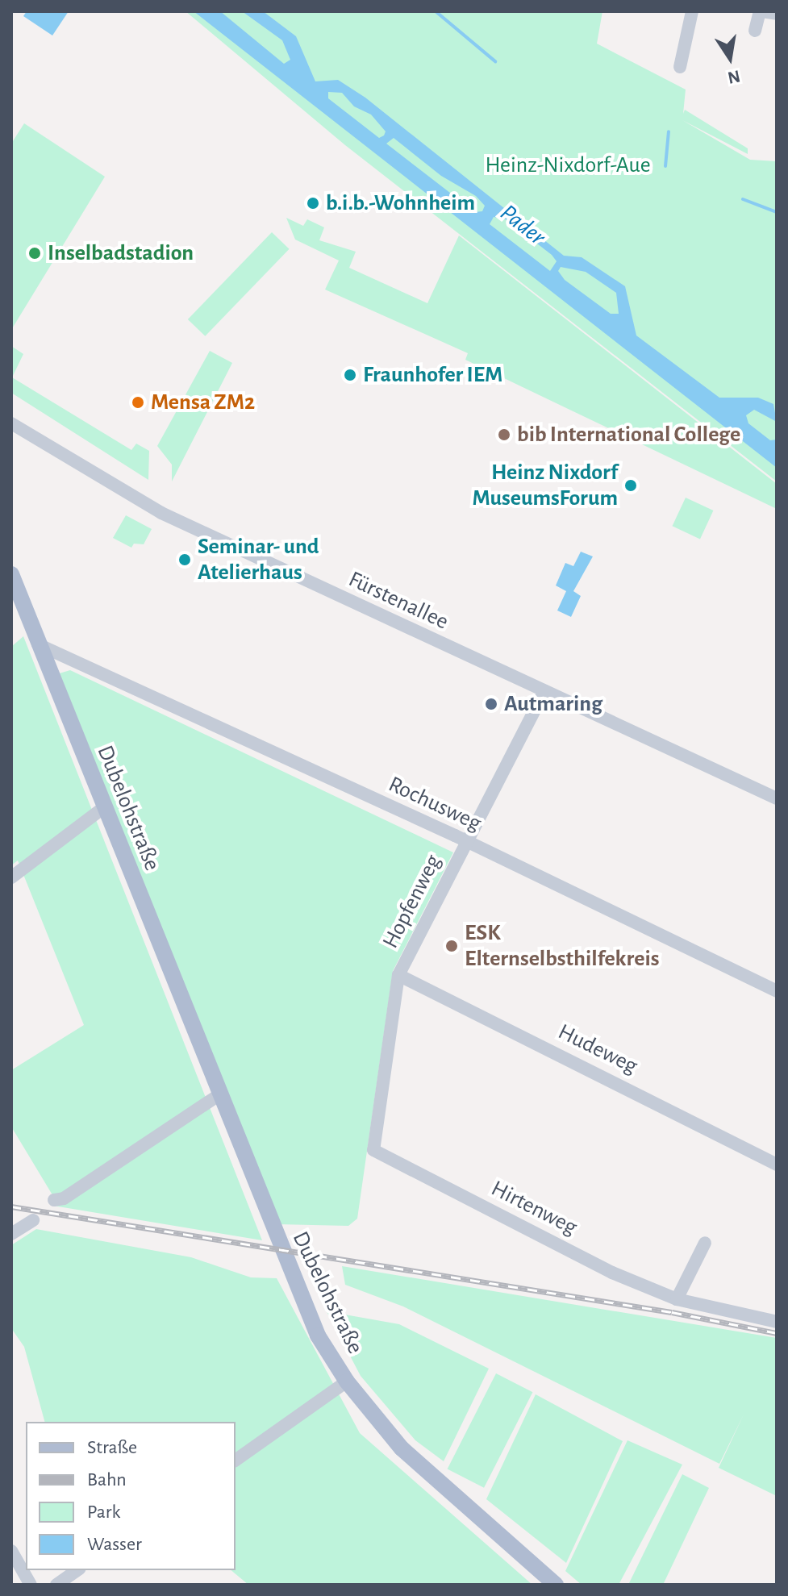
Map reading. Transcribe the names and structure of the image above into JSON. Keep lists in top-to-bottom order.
{
  "streets": {
    "main road": ["Dubelohstraße"],
    "street": [
      "Fürstenallee",
      "Rochusweg",
      "Hopfenweg",
      "Hudeweg",
      "Hirtenweg"
    ]
  },
  "crossings": [
    ["Fürstenallee", "Hopfenweg"],
    ["Rochusweg", "Dubelohstraße"],
    ["Rochusweg", "Hopfenweg"],
    ["Hopfenweg", "Hudeweg"],
    ["Hopfenweg", "Hirtenweg"]
  ],
  "water": ["Pader"],
  "parks": ["Heinz-Nixdorf-Aue"],
  "places": [
    "b.i.b.-Wohnheim",
    "Inselbadstadion",
    "Fraunhofer IEM",
    "Mensa ZM2",
    "bib International College",
    "Heinz Nixdorf MuseumsForum",
    "Seminar- und Atelierhaus",
    "Autmaring",
    "ESK Elternselbsthilfekreis"
  ],
  "legend": [
    "Straße",
    "Bahn",
    "Park",
    "Wasser"
  ],
  "north": "bottom"
}
